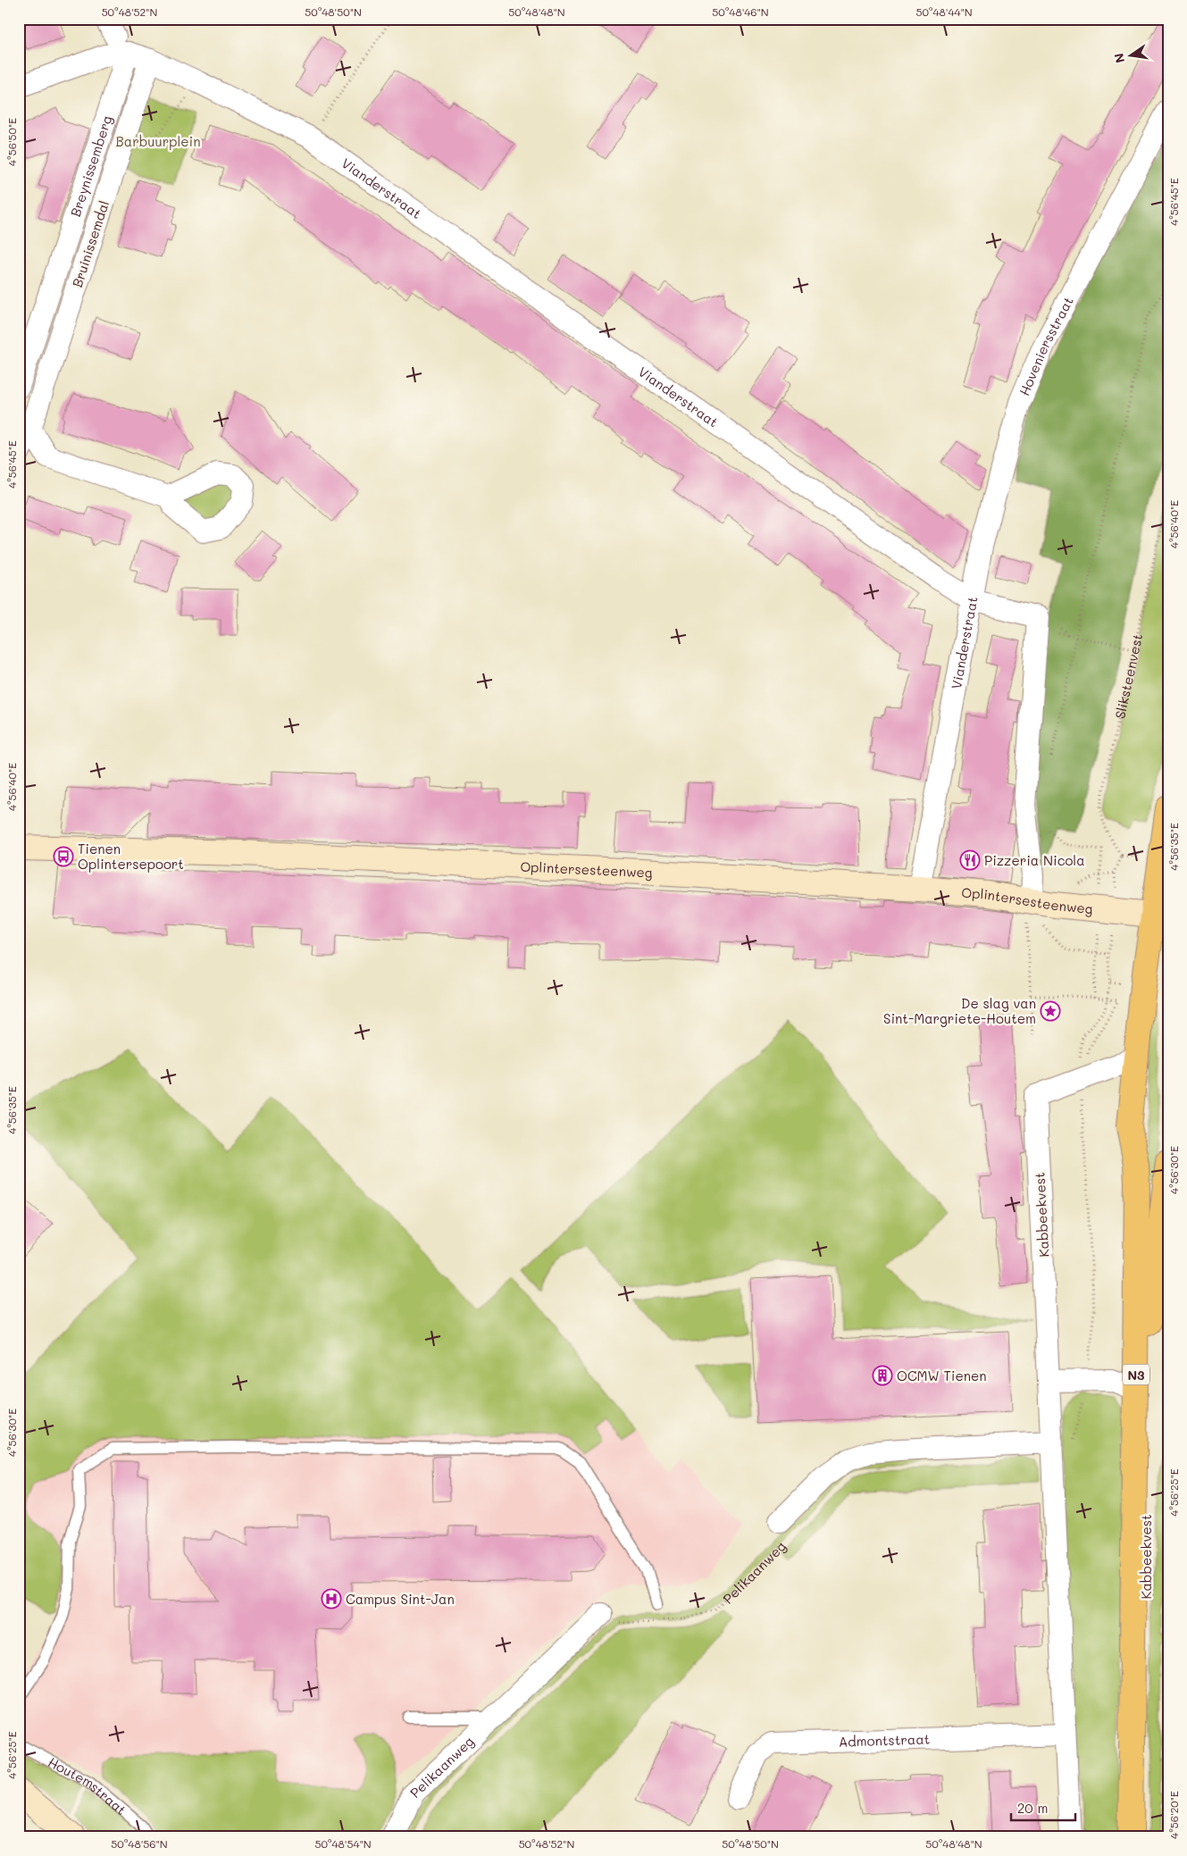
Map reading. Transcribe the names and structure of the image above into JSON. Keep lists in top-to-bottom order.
{
  "streets": {
    "main road": ["Kabbeekvest", "N3"],
    "street": [
      "Breynissemberg",
      "Vianderstraat",
      "Bruinissemdal",
      "Hoveniersstraat",
      "Oplintersesteenweg",
      "Pelikaanweg",
      "Admontstraat"
    ],
    "lane": ["Houtemstraat"],
    "path": ["Sliksteenvest"]
  },
  "crossings": [
    ["Breynissemberg", "Vianderstraat"],
    ["Vianderstraat", "Bruinissemdal"],
    ["Vianderstraat", "Hoveniersstraat"],
    ["Vianderstraat", "Oplintersesteenweg"],
    ["Oplintersesteenweg", "Kabbeekvest"],
    ["Oplintersesteenweg", "N3"],
    ["Kabbeekvest", "N3"],
    ["Kabbeekvest", "Pelikaanweg"],
    ["Kabbeekvest", "Admontstraat"]
  ],
  "parks": ["Barbuurplein"],
  "places": {
    "bus stop": ["Tienen Oplintersepoort"],
    "restaurant": ["Pizzeria Nicola"],
    "place": ["De slag van Sint-Margriete-Houtem"],
    "building": ["OCMW Tienen"],
    "hospital": ["Campus Sint-Jan"]
  },
  "scale_bar": "20 m",
  "north": "left",
  "coordinates": [
    "50°48'52\"N",
    "50°48'50\"N",
    "50°48'48\"N",
    "50°48'46\"N",
    "50°48'44\"N",
    "4°56'50\"E",
    "4°56'45\"E",
    "4°56'40\"E",
    "4°56'35\"E",
    "4°56'30\"E",
    "4°56'25\"E",
    "4°56'20\"E",
    "50°48'56\"N",
    "50°48'54\"N"
  ]
}
